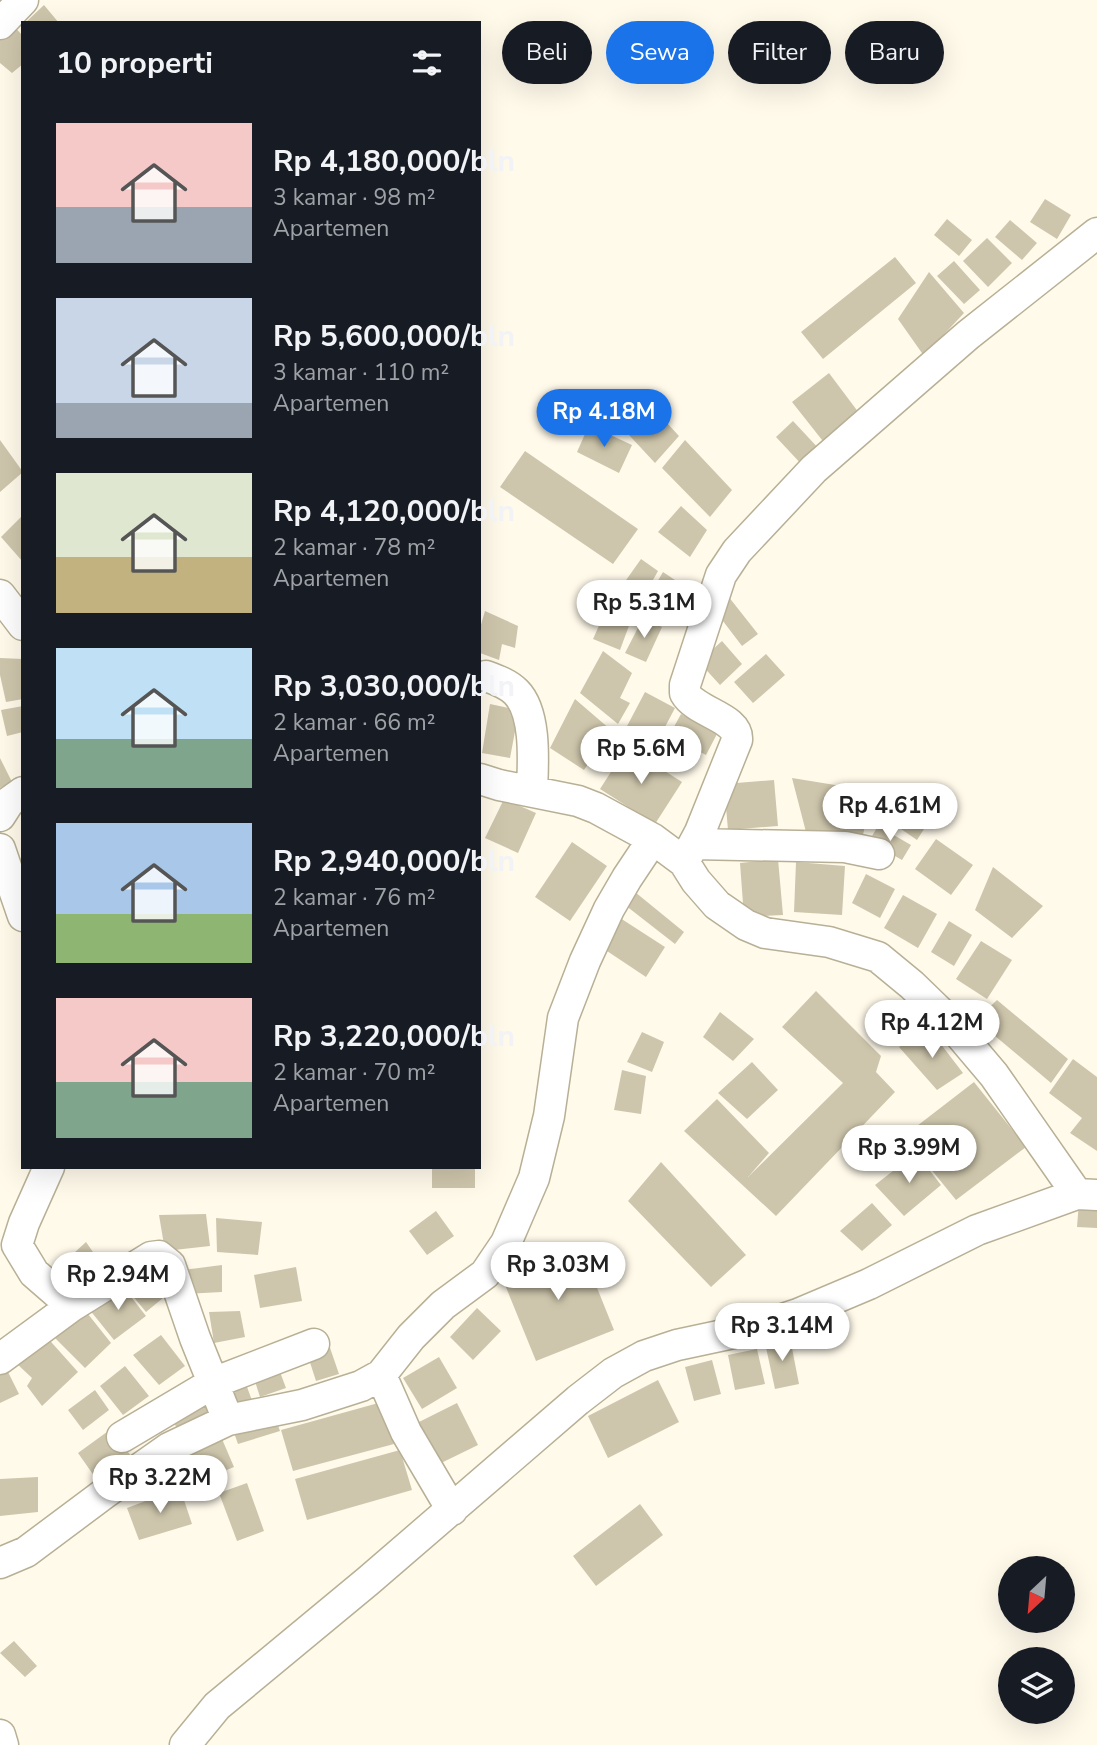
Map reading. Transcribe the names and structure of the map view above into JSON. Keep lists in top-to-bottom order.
{
  "north": "bottom left",
  "page": {
    "chip": [
      "Beli",
      "Sewa",
      "Filter",
      "Baru"
    ],
    "heading": "10 properti",
    "list": [
      {
        "name": "Rp 4,180,000/bln",
        "note": "3 kamar · 98 m² · Apartemen"
      },
      {
        "name": "Rp 5,600,000/bln",
        "note": "3 kamar · 110 m² · Apartemen"
      },
      {
        "name": "Rp 4,120,000/bln",
        "note": "2 kamar · 78 m² · Apartemen"
      },
      {
        "name": "Rp 3,030,000/bln",
        "note": "2 kamar · 66 m² · Apartemen"
      },
      {
        "name": "Rp 2,940,000/bln",
        "note": "2 kamar · 76 m² · Apartemen"
      },
      {
        "name": "Rp 3,220,000/bln",
        "note": "2 kamar · 70 m² · Apartemen"
      }
    ],
    "price": [
      "Rp 4.18M",
      "Rp 5.31M",
      "Rp 5.6M",
      "Rp 4.61M",
      "Rp 4.12M",
      "Rp 3.99M",
      "Rp 3.03M",
      "Rp 2.94M",
      "Rp 3.14M",
      "Rp 3.22M"
    ]
  }
}
